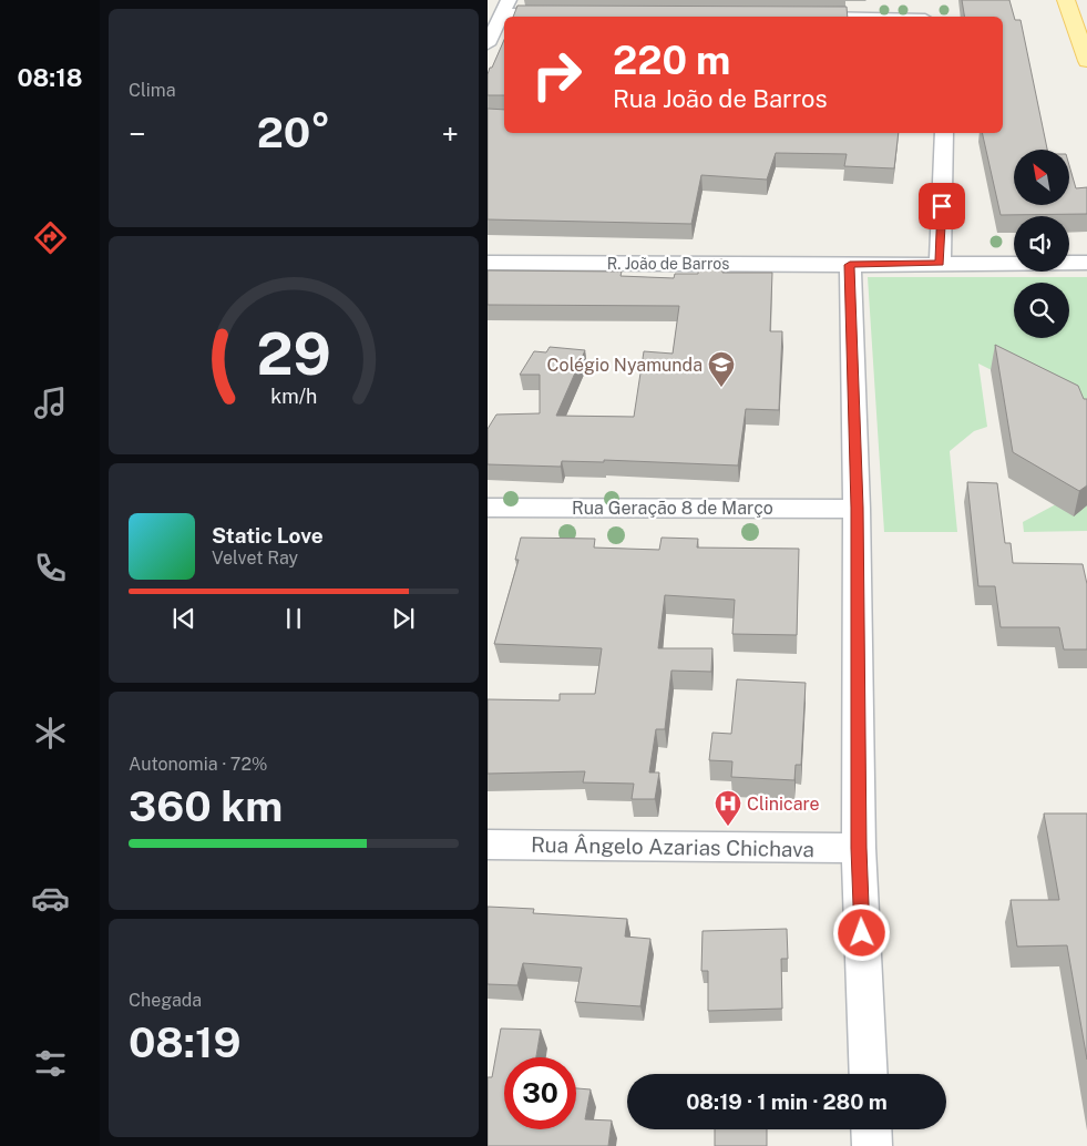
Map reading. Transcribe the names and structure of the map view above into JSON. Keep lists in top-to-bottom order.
{
  "streets": {
    "street": ["R. João de Barros", "Rua Geração 8 de Março", "Rua Ângelo Azarias Chichava"]
  },
  "places": {
    "school or university": ["Colégio Nyamunda"],
    "hospital": ["Clinicare"]
  },
  "north": "top left",
  "page": {
    "tabs": "08:18",
    "tile": [
      "Clima",
      ["Autonomia · 72%", "360 km"],
      ["Chegada", "08:19"]
    ],
    "turn": ["220 m", "Rua João de Barros"],
    "heat": ["−", "20°", "+"],
    "song": ["Static Love", "Velvet Ray"],
    "limit": "30",
    "trip": "08:19 · 1 min · 280 m",
    "gauge": ["29", "km/h"]
  }
}
